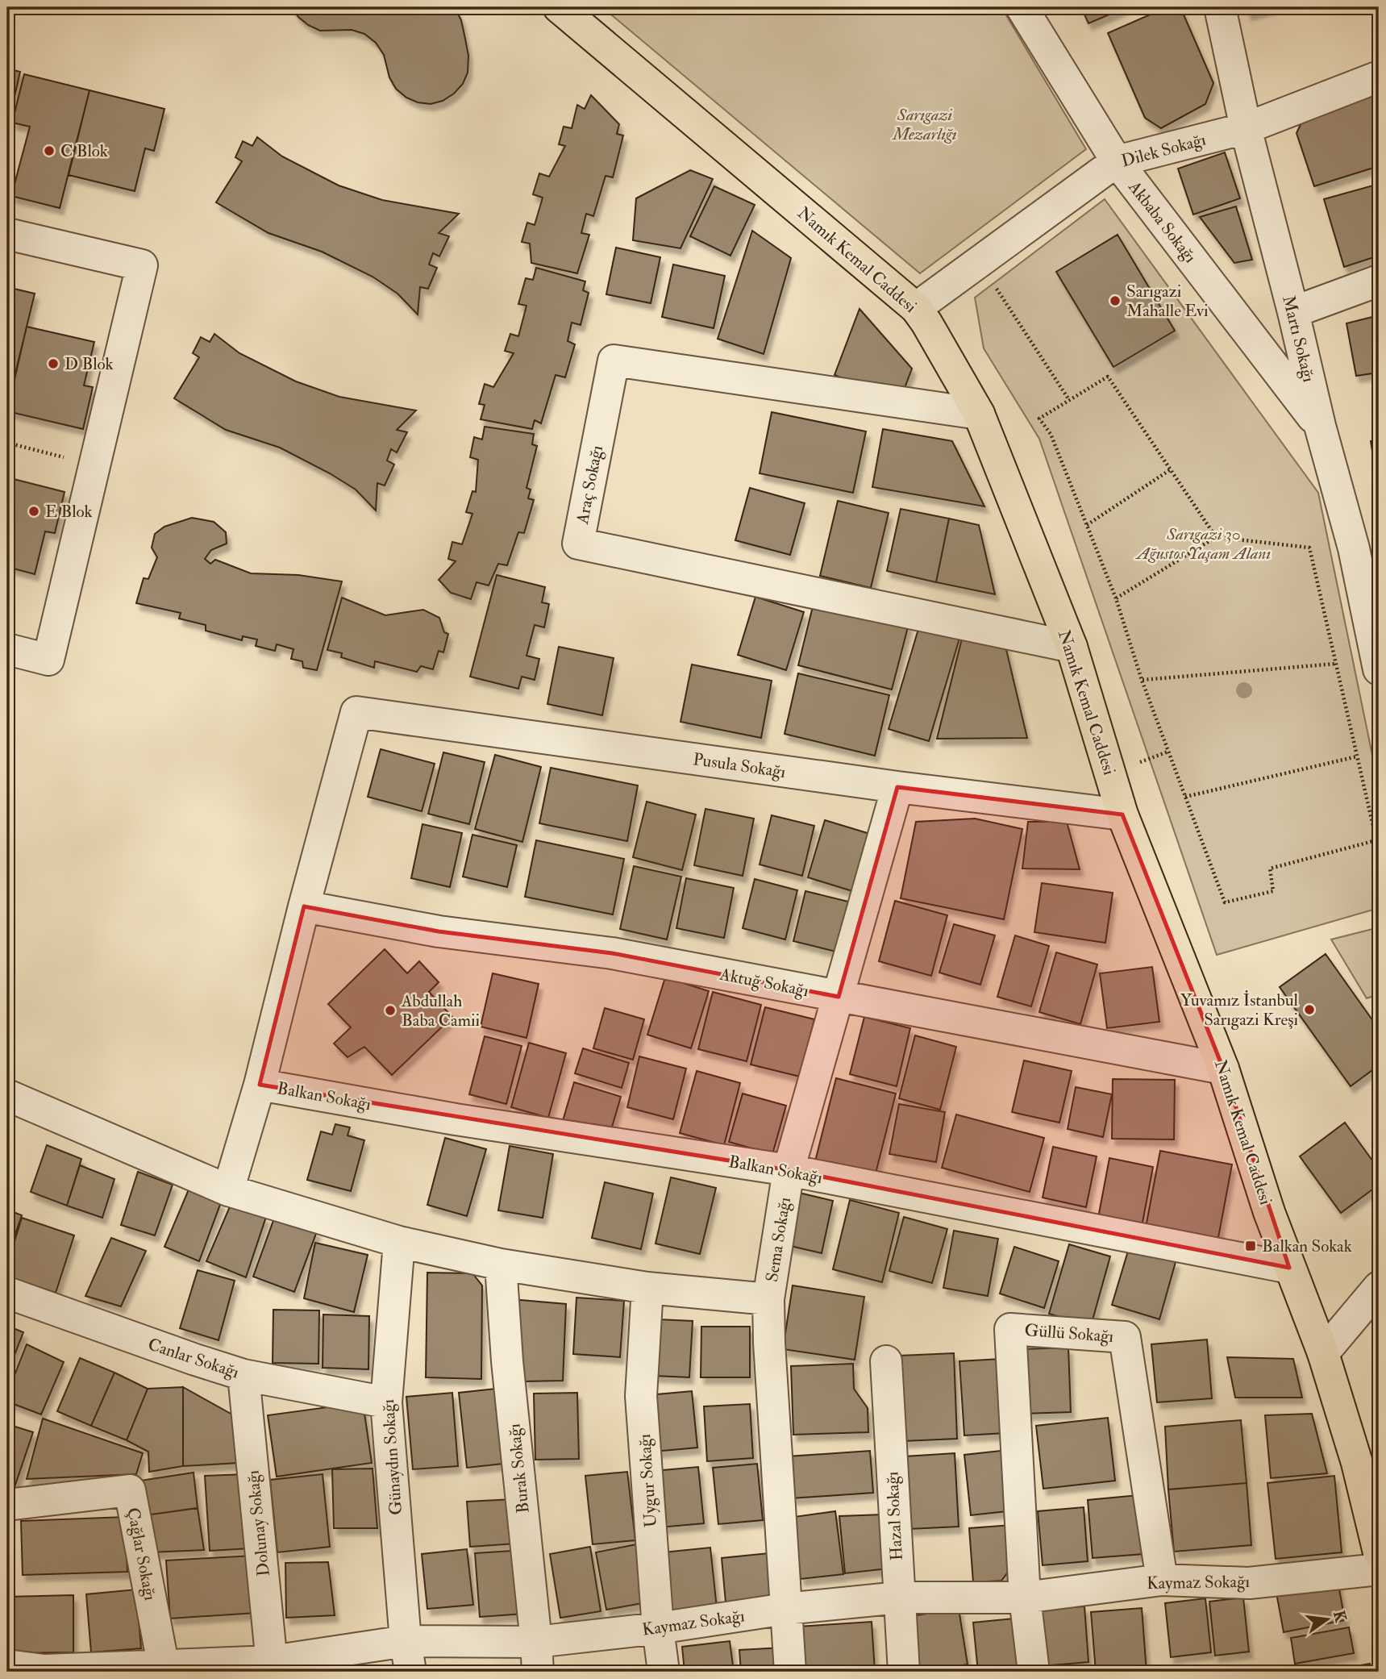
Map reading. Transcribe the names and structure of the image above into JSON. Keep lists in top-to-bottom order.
{
  "streets": {
    "main road": ["Namık Kemal Caddesi"],
    "street": [
      "Dilek Sokağı",
      "Akbaba Sokağı",
      "Martı Sokağı",
      "Araç Sokağı",
      "Pusula Sokağı",
      "Aktuğ Sokağı",
      "Balkan Sokağı",
      "Sema Sokağı",
      "Güllü Sokağı",
      "Canlar Sokağı",
      "Günaydın Sokağı",
      "Burak Sokağı",
      "Uygur Sokağı",
      "Hazal Sokağı",
      "Dolunay Sokağı",
      "Çağlar Sokağı",
      "Kaymaz Sokağı"
    ]
  },
  "crossings": [
    ["Dilek Sokağı", "Akbaba Sokağı"],
    ["Dilek Sokağı", "Namık Kemal Caddesi"],
    ["Dilek Sokağı", "Martı Sokağı"],
    ["Akbaba Sokağı", "Martı Sokağı"],
    ["Namık Kemal Caddesi", "Araç Sokağı"],
    ["Namık Kemal Caddesi", "Pusula Sokağı"],
    ["Namık Kemal Caddesi", "Aktuğ Sokağı"],
    ["Namık Kemal Caddesi", "Balkan Sokağı"],
    ["Pusula Sokağı", "Aktuğ Sokağı"],
    ["Pusula Sokağı", "Sema Sokağı"],
    ["Aktuğ Sokağı", "Sema Sokağı"],
    ["Balkan Sokağı", "Sema Sokağı"],
    ["Sema Sokağı", "Kaymaz Sokağı"],
    ["Güllü Sokağı", "Kaymaz Sokağı"],
    ["Canlar Sokağı", "Günaydın Sokağı"],
    ["Canlar Sokağı", "Dolunay Sokağı"],
    ["Günaydın Sokağı", "Kaymaz Sokağı"],
    ["Burak Sokağı", "Kaymaz Sokağı"],
    ["Uygur Sokağı", "Kaymaz Sokağı"],
    ["Hazal Sokağı", "Kaymaz Sokağı"],
    ["Dolunay Sokağı", "Kaymaz Sokağı"],
    ["Çağlar Sokağı", "Kaymaz Sokağı"]
  ],
  "parks": ["Sarıgazi Mezarlığı", "Sarıgazi 30 Ağustos Yaşam Alanı"],
  "places": {
    "other": [
      "C Blok",
      "Sarıgazi Mahalle Evi",
      "D Blok",
      "E Blok",
      "Yuvamız İstanbul Sarıgazi Kreşi",
      "Abdullah Baba Camii"
    ],
    "transit": ["Balkan Sokak"]
  },
  "north": "right"
}
